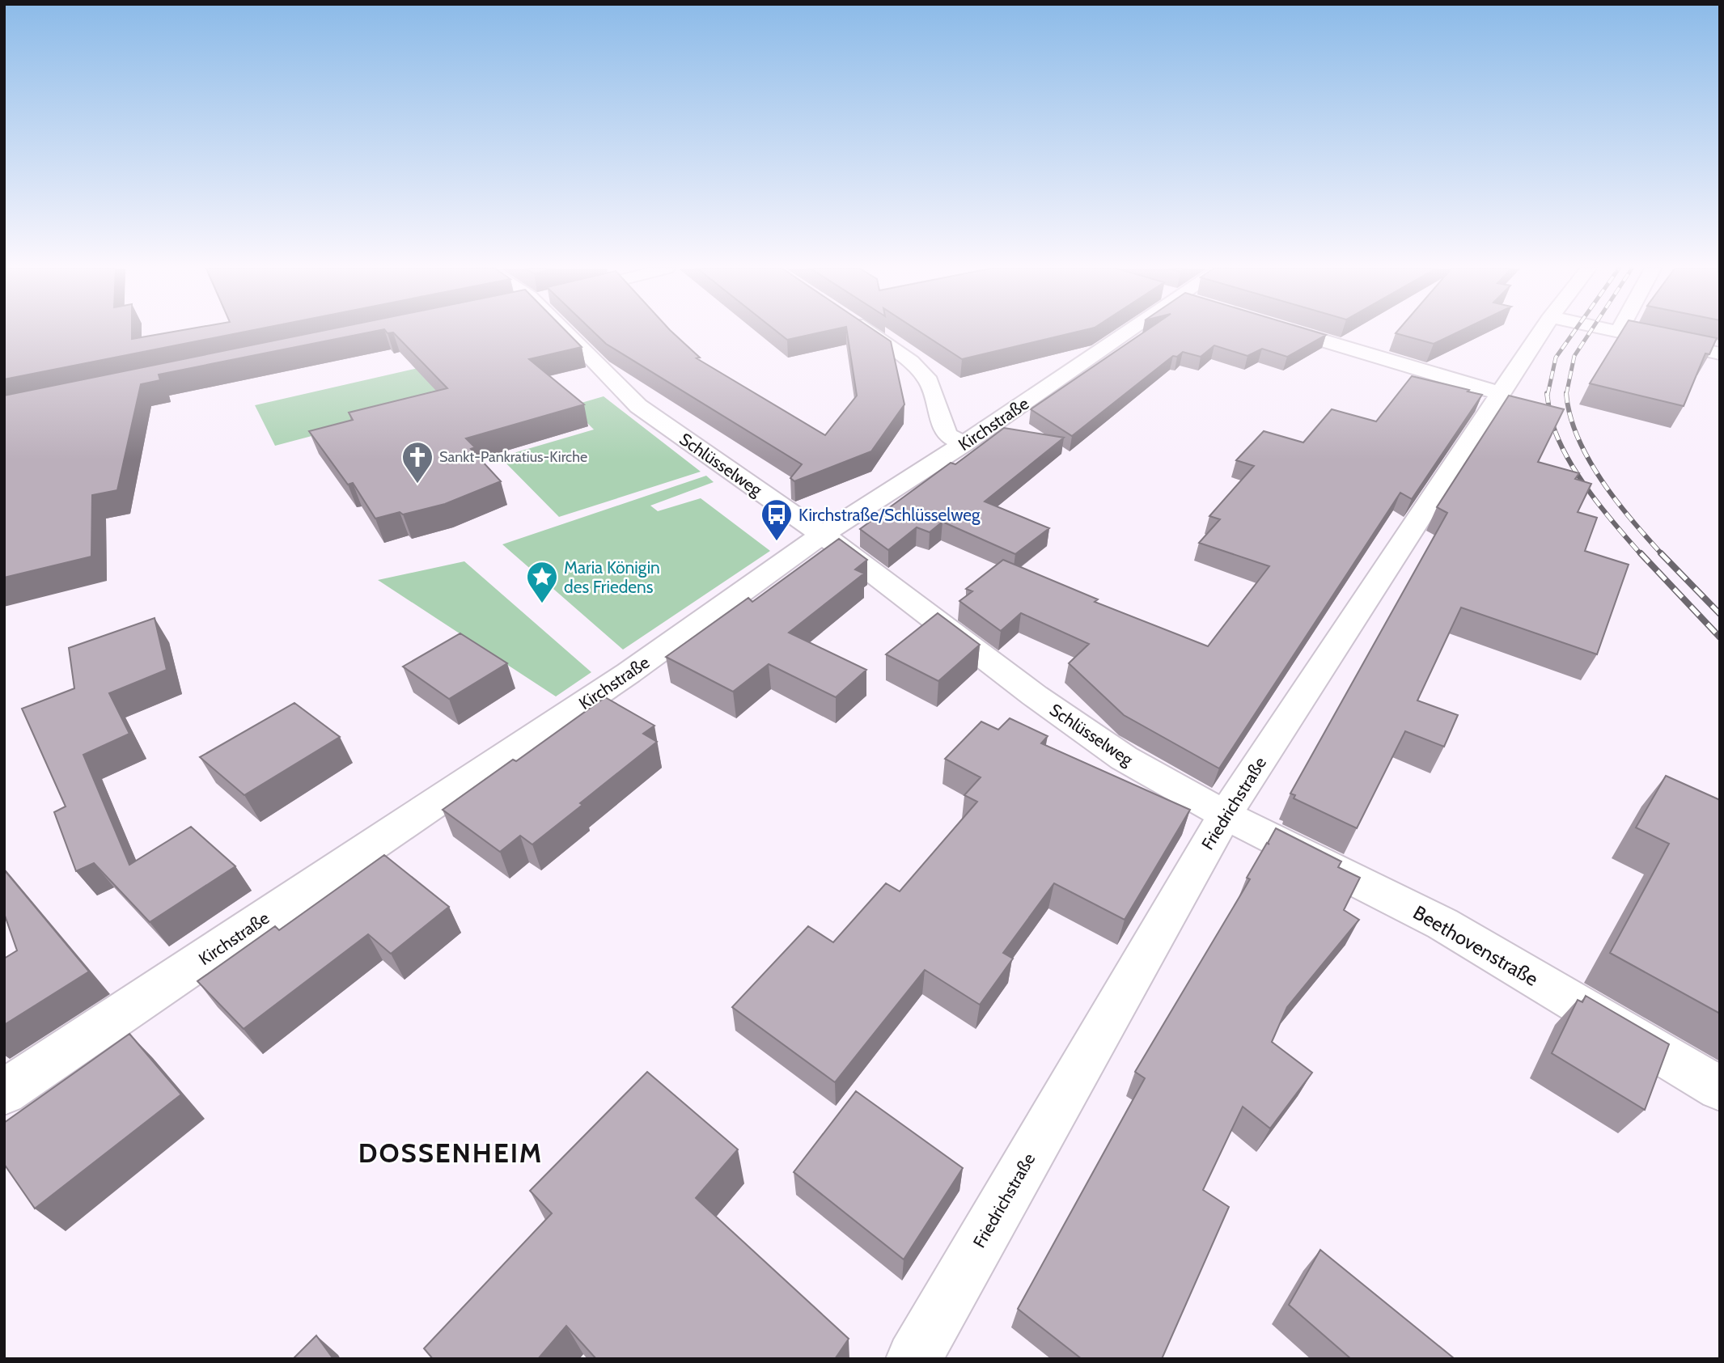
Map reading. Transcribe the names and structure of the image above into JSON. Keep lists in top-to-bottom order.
{
  "streets": {
    "street": [
      "Kirchstraße",
      "Schlüsselweg",
      "Friedrichstraße",
      "Beethovenstraße"
    ]
  },
  "crossings": [
    ["Kirchstraße", "Schlüsselweg"],
    ["Schlüsselweg", "Friedrichstraße"],
    ["Schlüsselweg", "Beethovenstraße"],
    ["Friedrichstraße", "Beethovenstraße"]
  ],
  "districts": ["DOSSENHEIM"],
  "places": {
    "church": ["Sankt-Pankratius-Kirche"],
    "bus stop": ["Kirchstraße/Schlüsselweg"],
    "place": ["Maria Königin des Friedens"]
  }
}
